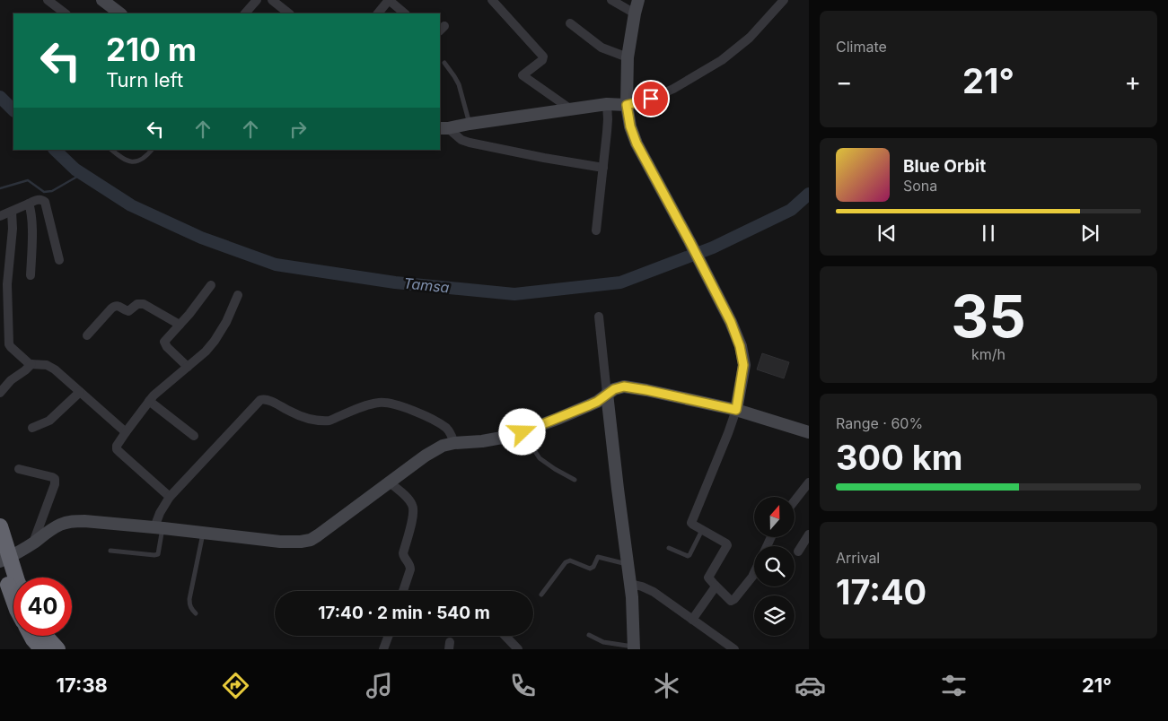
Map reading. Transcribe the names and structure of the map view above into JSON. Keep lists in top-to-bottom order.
{
  "water": ["Tamsa"],
  "north": "top",
  "page": {
    "tile": [
      "Climate",
      ["35", "km/h"],
      ["Range · 60%", "300 km"],
      ["Arrival", "17:40"]
    ],
    "turn": ["210 m", "Turn left"],
    "heat": ["−", "21°", "+"],
    "song": ["Blue Orbit", "Sona"],
    "limit": "40",
    "trip": "17:40 · 2 min · 540 m",
    "tabs": ["17:38", "21°"]
  }
}
